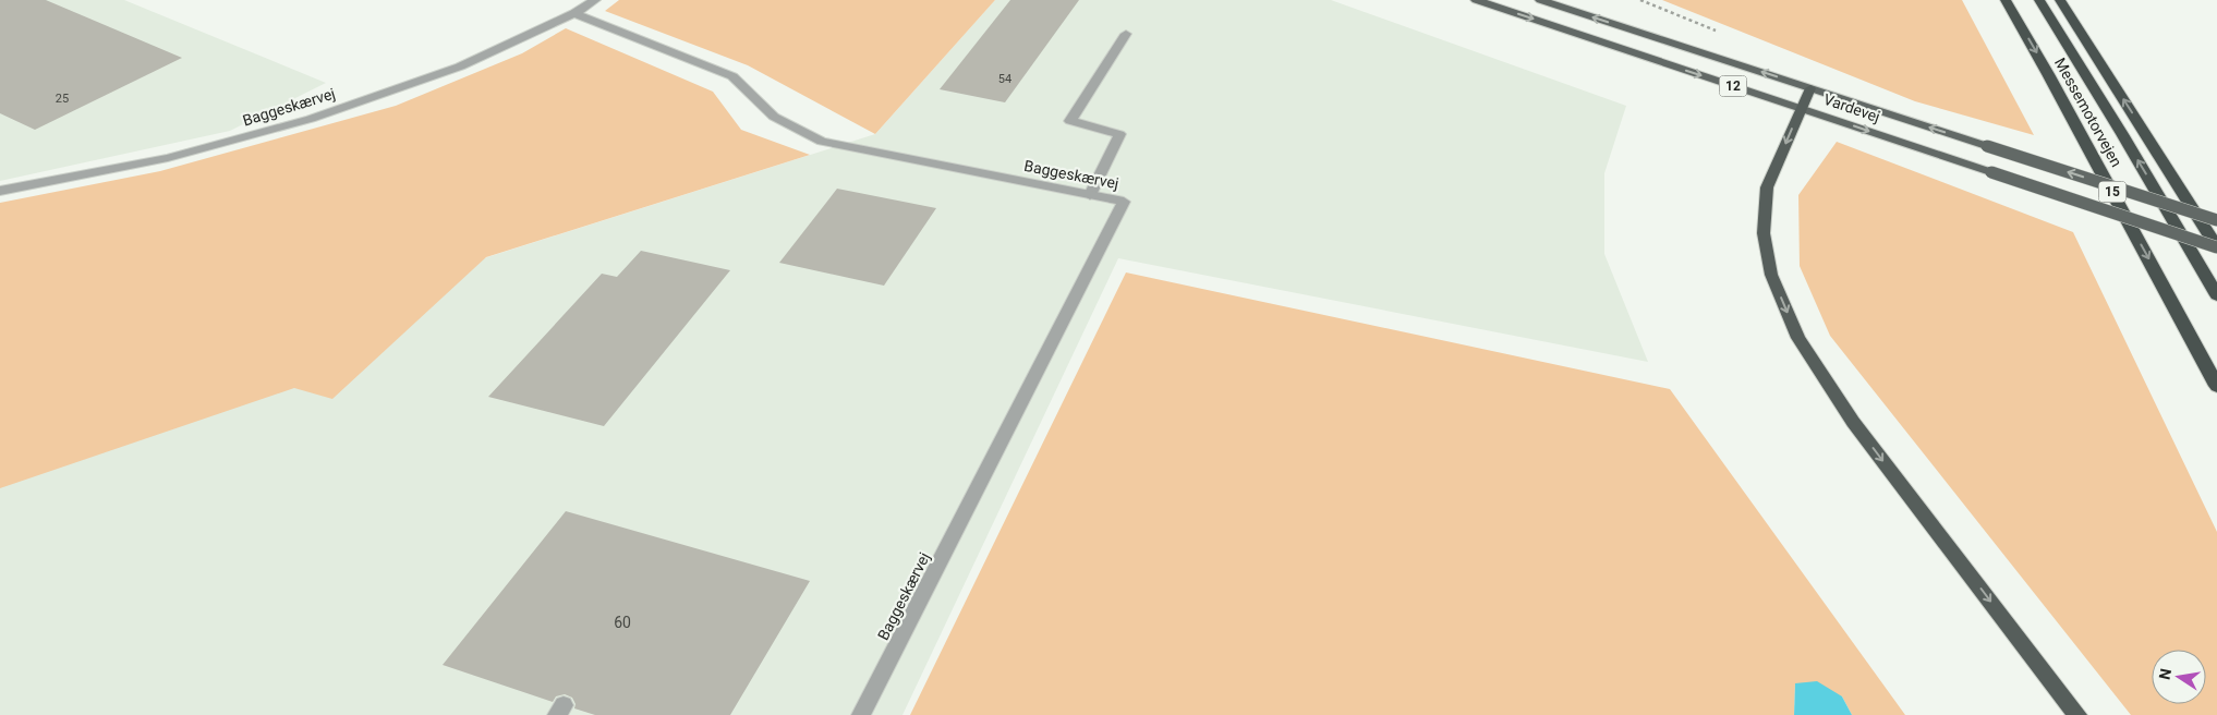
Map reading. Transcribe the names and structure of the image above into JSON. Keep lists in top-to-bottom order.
{
  "streets": {
    "highway": ["12", "Messemotorvejen", "15"],
    "main road": ["Vardevej"],
    "street": ["Baggeskærvej"]
  },
  "crossings": [
    ["12", "Vardevej"]
  ],
  "house_numbers": ["54", "25", "60"],
  "north": "left"
}
